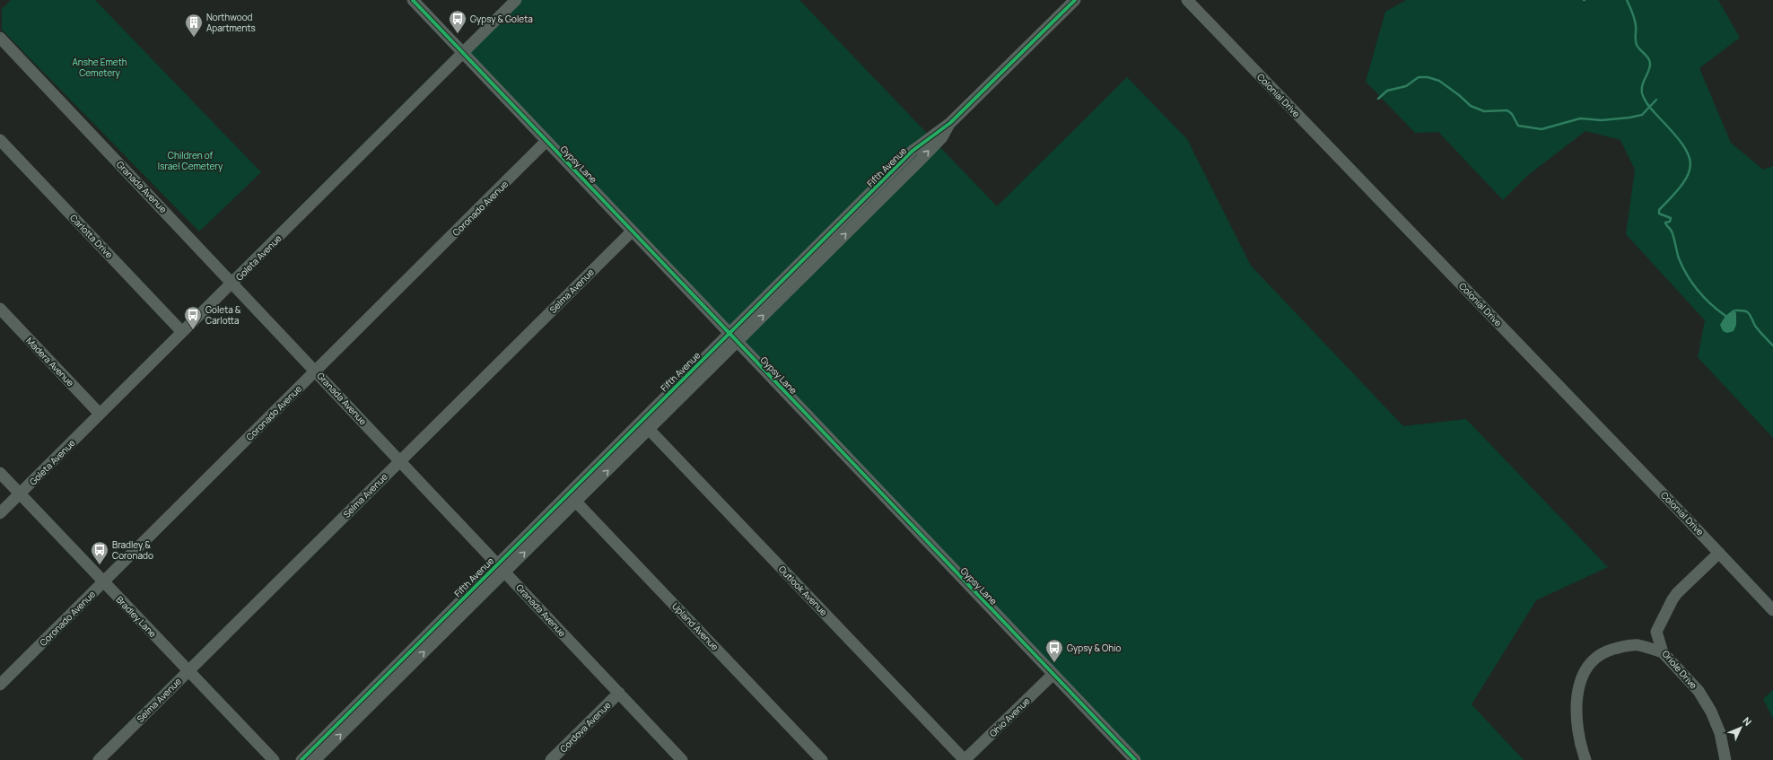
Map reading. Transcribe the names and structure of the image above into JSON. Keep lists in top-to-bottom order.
{
  "streets": {
    "street": [
      "Colonial Drive",
      "Gypsy Lane",
      "Fifth Avenue",
      "Granada Avenue",
      "Coronado Avenue",
      "Carlotta Drive",
      "Goleta Avenue",
      "Selma Avenue",
      "Madera Avenue",
      "Outlook Avenue",
      "Bradley Lane",
      "Upland Avenue",
      "Oriole Drive",
      "Ohio Avenue",
      "Cordova Avenue"
    ]
  },
  "crossings": [
    ["Gypsy Lane", "Fifth Avenue"],
    ["Gypsy Lane", "Coronado Avenue"],
    ["Gypsy Lane", "Goleta Avenue"],
    ["Gypsy Lane", "Selma Avenue"],
    ["Gypsy Lane", "Ohio Avenue"],
    ["Fifth Avenue", "Granada Avenue"],
    ["Fifth Avenue", "Outlook Avenue"],
    ["Fifth Avenue", "Upland Avenue"],
    ["Granada Avenue", "Coronado Avenue"],
    ["Granada Avenue", "Goleta Avenue"],
    ["Granada Avenue", "Selma Avenue"],
    ["Granada Avenue", "Cordova Avenue"],
    ["Coronado Avenue", "Bradley Lane"],
    ["Carlotta Drive", "Goleta Avenue"],
    ["Goleta Avenue", "Madera Avenue"],
    ["Goleta Avenue", "Bradley Lane"],
    ["Selma Avenue", "Bradley Lane"],
    ["Outlook Avenue", "Ohio Avenue"]
  ],
  "parks": ["Anshe Emeth Cemetery", "Children of Israel Cemetery"],
  "places": {
    "bus stop": [
      "Gypsy & Goleta",
      "Goleta & Carlotta",
      "Bradley & Coronado",
      "Gypsy & Ohio"
    ],
    "building": ["Northwood Apartments"]
  },
  "north": "top right"
}
